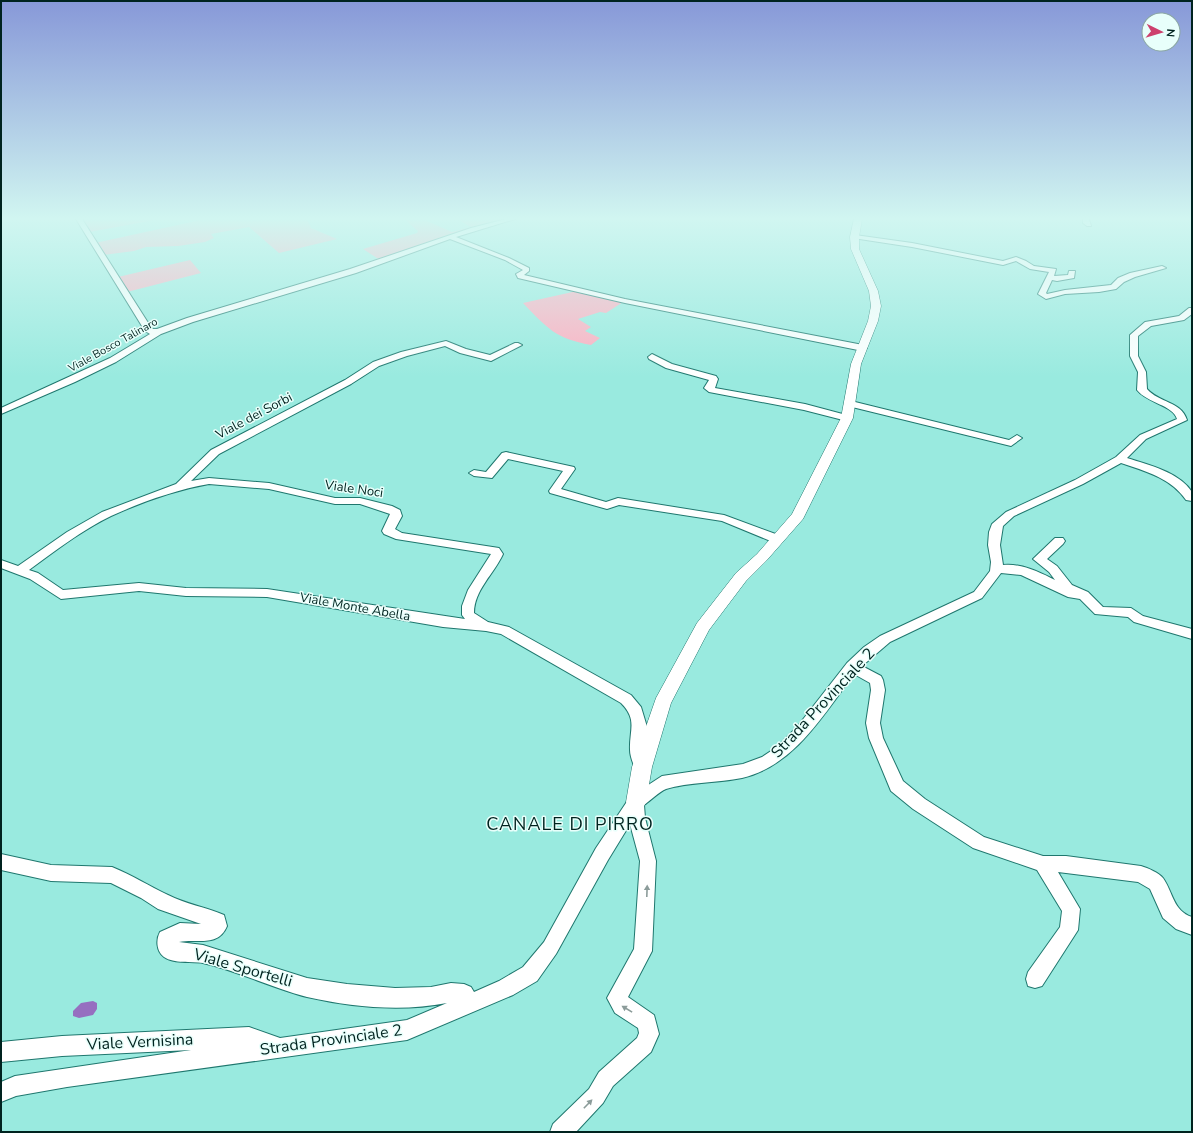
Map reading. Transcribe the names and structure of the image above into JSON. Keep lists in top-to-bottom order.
{
  "streets": {
    "street": [
      "Viale Bosco Talinaro",
      "Viale dei Sorbi",
      "Viale Noci",
      "Viale Monte Abella",
      "Strada Provinciale 2",
      "Viale Sportelli",
      "Viale Vernisina"
    ]
  },
  "crossings": [
    ["Viale dei Sorbi", "Viale Noci"],
    ["Viale dei Sorbi", "Viale Monte Abella"],
    ["Viale Noci", "Viale Monte Abella"],
    ["Strada Provinciale 2", "Viale Sportelli"],
    ["Strada Provinciale 2", "Viale Vernisina"]
  ],
  "districts": ["CANALE DI PIRRO"],
  "north": "right"
}
